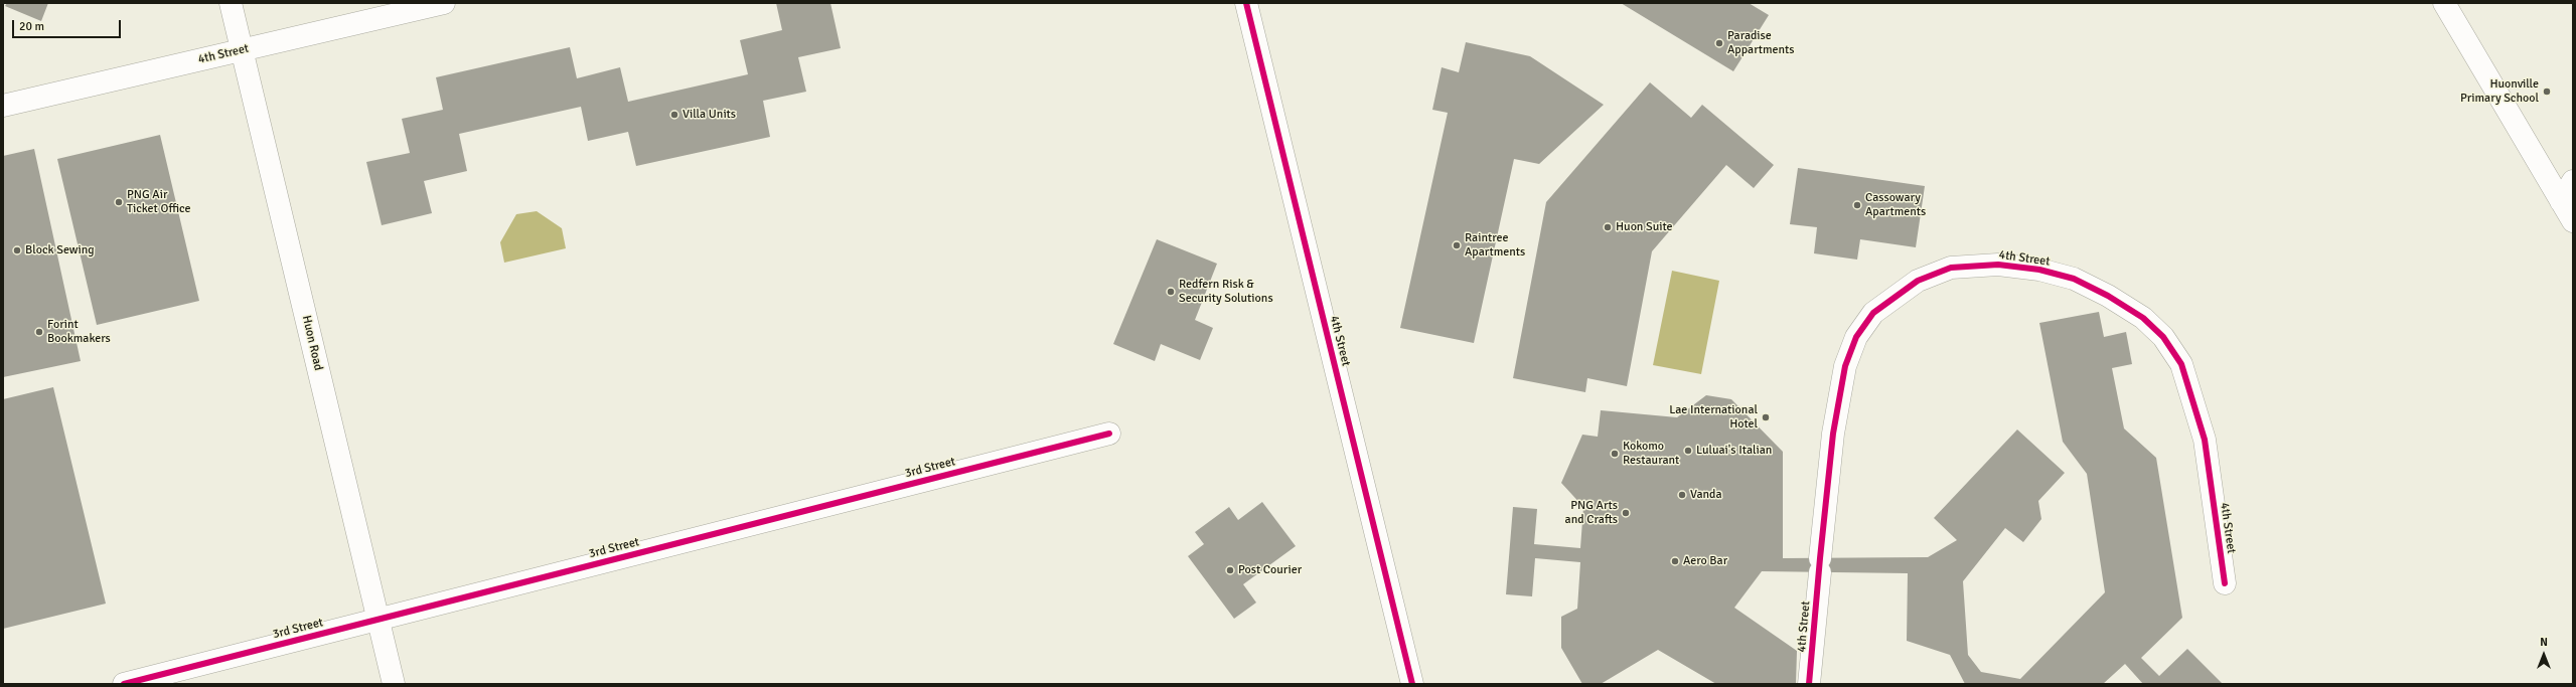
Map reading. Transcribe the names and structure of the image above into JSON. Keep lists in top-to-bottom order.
{
  "streets": {
    "street": ["4th Street", "Huon Road", "3rd Street"]
  },
  "crossings": [
    ["4th Street", "Huon Road"],
    ["Huon Road", "3rd Street"]
  ],
  "places": [
    "Paradise Appartments",
    "Huonville Primary School",
    "Villa Units",
    "PNG Air Ticket Office",
    "Cassowary Apartments",
    "Huon Suite",
    "Raintree Apartments",
    "Block Sewing",
    "Redfern Risk & Security Solutions",
    "Forint Bookmakers",
    "Lae International Hotel",
    "Luluai's Italian",
    "Kokomo Restaurant",
    "Vanda",
    "PNG Arts and Crafts",
    "Aero Bar",
    "Post Courier"
  ],
  "scale_bar": "20 m",
  "north": "top"
}
